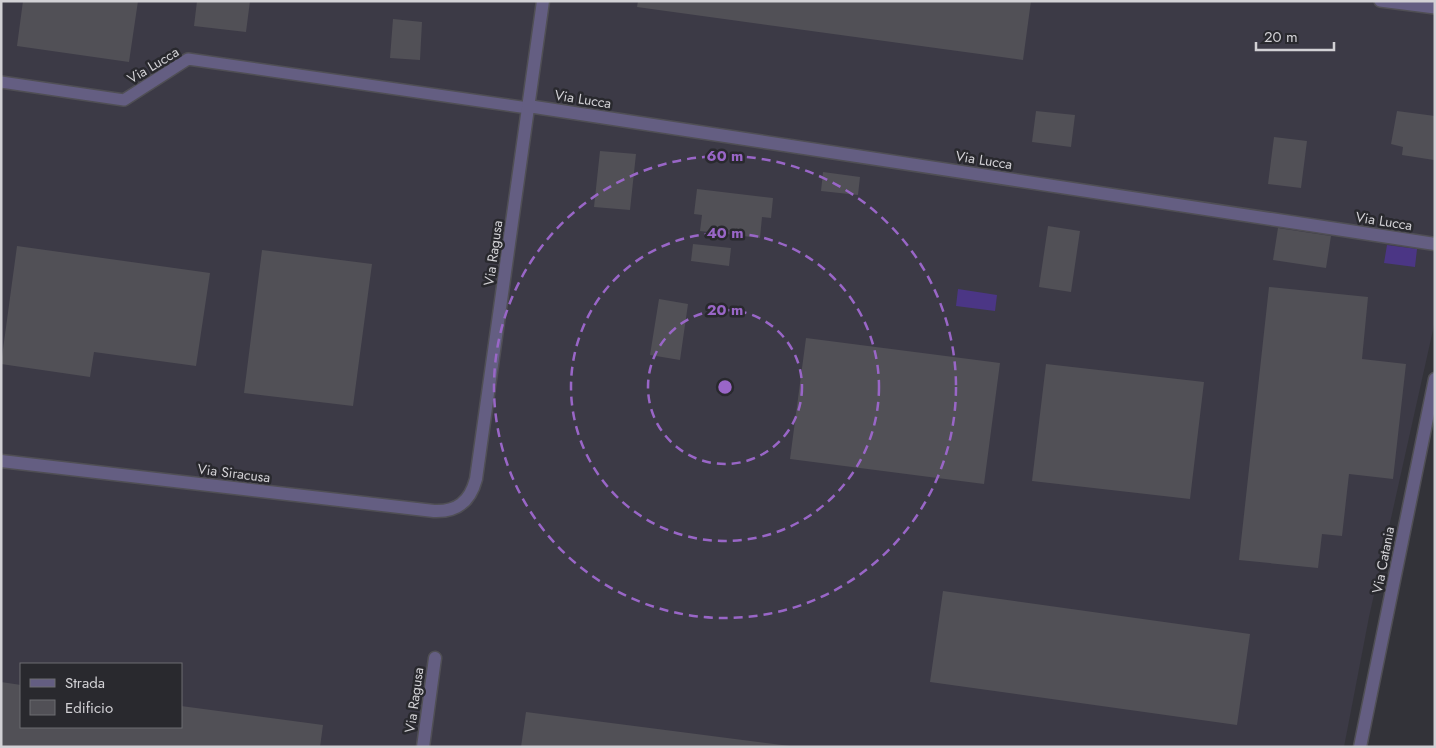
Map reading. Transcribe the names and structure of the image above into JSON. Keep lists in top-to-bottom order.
{
  "streets": {
    "street": [
      "Via Lucca",
      "Via Ragusa",
      "Via Siracusa",
      "Via Catania"
    ]
  },
  "crossings": [
    ["Via Lucca", "Via Ragusa"],
    ["Via Ragusa", "Via Siracusa"]
  ],
  "legend": ["Strada", "Edificio"],
  "scale_bar": "20 m",
  "rings": ["60 m", "40 m", "20 m"]
}
